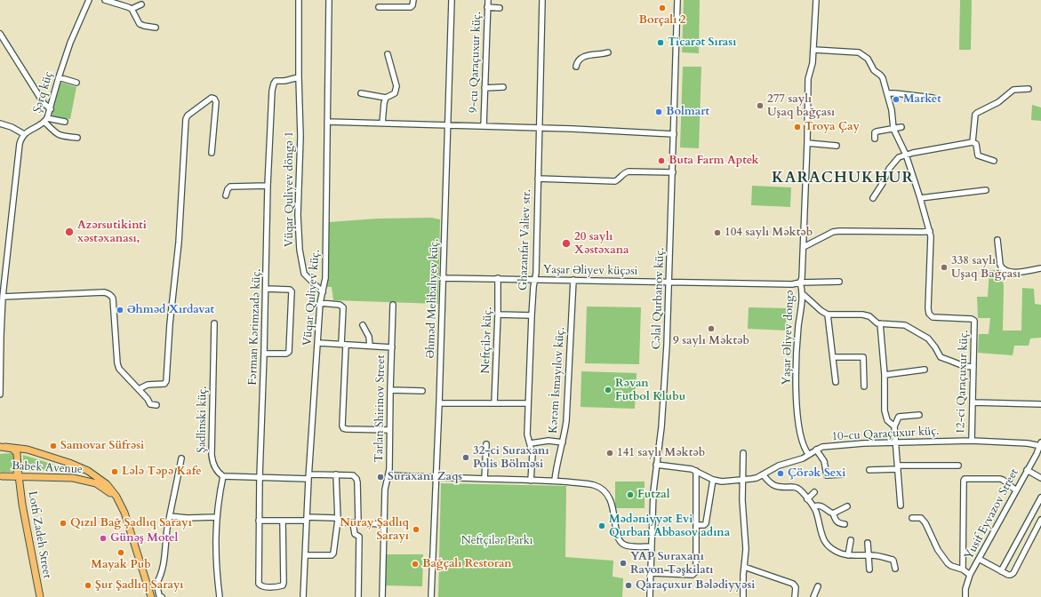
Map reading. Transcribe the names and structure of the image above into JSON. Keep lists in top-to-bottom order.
{
  "streets": {
    "main road": ["Babek Avenue", "Lotfi Zadeh Street"],
    "street": [
      "9-cu Qaraçuxur küç.",
      "Şərq küç",
      "Vüqar Quliyev döngə 1",
      "Ghazanfar Valiev str.",
      "Yaşar Əliyev küçəsi",
      "Vüqar Quliyev küç.",
      "Əhməd Mehbalıyev küç.",
      "Cəlal Qurbanov küç.",
      "Fərman Kərimzadə küç.",
      "Yaşar Əliyev dongə",
      "Neftçilər küç.",
      "Kərəm İsmayılov küç.",
      "12-ci Qaraçuxur küç.",
      "Tarlan Shirinov Street",
      "Şadlinski küç.",
      "10-cu Qaraçuxur küç.",
      "Yusif Eyvazov Street"
    ]
  },
  "crossings": [
    ["Vüqar Quliyev döngə 1", "Vüqar Quliyev küç."],
    ["Vüqar Quliyev döngə 1", "Fərman Kərimzadə küç."],
    ["Ghazanfar Valiev str.", "Yaşar Əliyev küçəsi"],
    ["Yaşar Əliyev küçəsi", "Əhməd Mehbalıyev küç."],
    ["Yaşar Əliyev küçəsi", "Cəlal Qurbanov küç."],
    ["Yaşar Əliyev küçəsi", "Yaşar Əliyev dongə"],
    ["Yaşar Əliyev küçəsi", "Neftçilər küç."],
    ["Yaşar Əliyev küçəsi", "Kərəm İsmayılov küç."],
    ["Cəlal Qurbanov küç.", "10-cu Qaraçuxur küç."],
    ["Yaşar Əliyev dongə", "12-ci Qaraçuxur küç."],
    ["Yaşar Əliyev dongə", "10-cu Qaraçuxur küç."],
    ["12-ci Qaraçuxur küç.", "10-cu Qaraçuxur küç."],
    ["10-cu Qaraçuxur küç.", "Yusif Eyvazov Street"],
    ["Babek Avenue", "Lotfi Zadeh Street"]
  ],
  "districts": ["KARACHUKHUR"],
  "parks": ["Neftçilər Parkı"],
  "places": [
    "Borçalı 2",
    "Ticarət Sırası",
    "Market",
    "277 saylı Uşaq bağçası",
    "Bolmart",
    "Troya Çay",
    "Buta Farm Aptek",
    "Azərsutikinti xəstəxanası,",
    "104 saylı Məktəb",
    "20 saylı Xəstəxana",
    "338 saylı Uşaq Bağçası",
    "Əhməd Xırdavat",
    "9 saylı Məktəb",
    "Rəvan Futbol Klubu",
    "Samovar Süfrəsi",
    "141 saylı Məktəb",
    "32-ci Suraxanı Polis Bölməsi",
    "Lələ Təpə Kafe",
    "Çörək Sexi",
    "Suraxanı Zaqs",
    "Futzal",
    "Qızıl Bağ Şadlıq Sarayı",
    "Mədəniyyət Evi Qurban Abbasov adına",
    "Nuray Şadlıq Sarayı",
    "Günəş Motel",
    "Mayak Pub",
    "YAP Suraxanı Rayon Təşkilatı",
    "Bağçalı Restoran",
    "Şur Şadlıq Sarayı",
    "Qaraçuxur Bələdiyyəsi"
  ]
}
